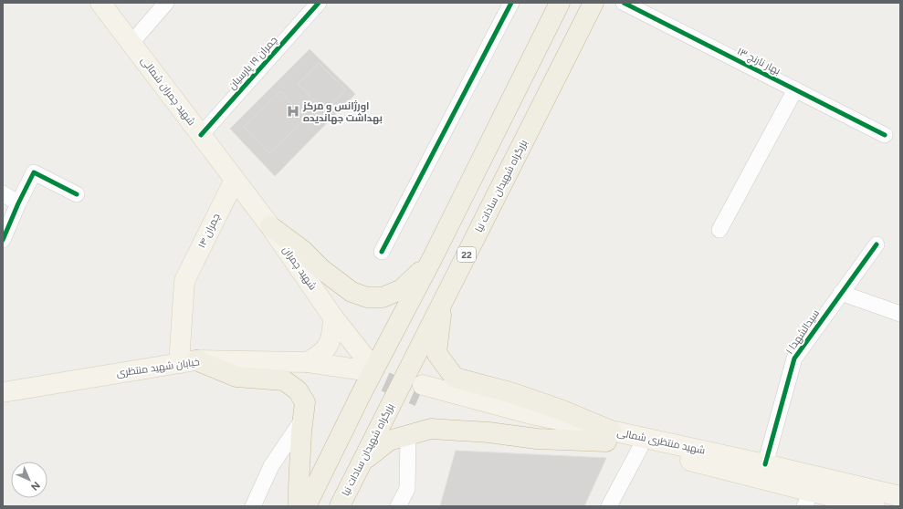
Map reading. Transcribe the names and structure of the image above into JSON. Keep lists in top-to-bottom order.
{
  "streets": {
    "highway": ["بزرگراه شهیدان سادات نیا", "22"],
    "main road": [
      "شهید چمران شمالی",
      "چمران ۱۴",
      "شهید چمران",
      "خیابان شهید منتظری",
      "شهید منتظری شمالی"
    ],
    "street": ["بهار نارنج ۱۳", "چمران ۱۹ پارسیان", "سیدالشهدا ۱"]
  },
  "crossings": [
    ["چمران ۱۹ پارسیان", "شهید چمران شمالی"],
    ["شهید چمران شمالی", "چمران ۱۴"],
    ["شهید چمران شمالی", "شهید چمران"],
    ["چمران ۱۴", "شهید چمران"],
    ["چمران ۱۴", "خیابان شهید منتظری"],
    ["شهید چمران", "خیابان شهید منتظری"],
    ["سیدالشهدا ۱", "شهید منتظری شمالی"]
  ],
  "places": {
    "hospital": ["اورژانس و مرکز بهداشت جهاندیده"]
  },
  "north": "bottom right"
}
